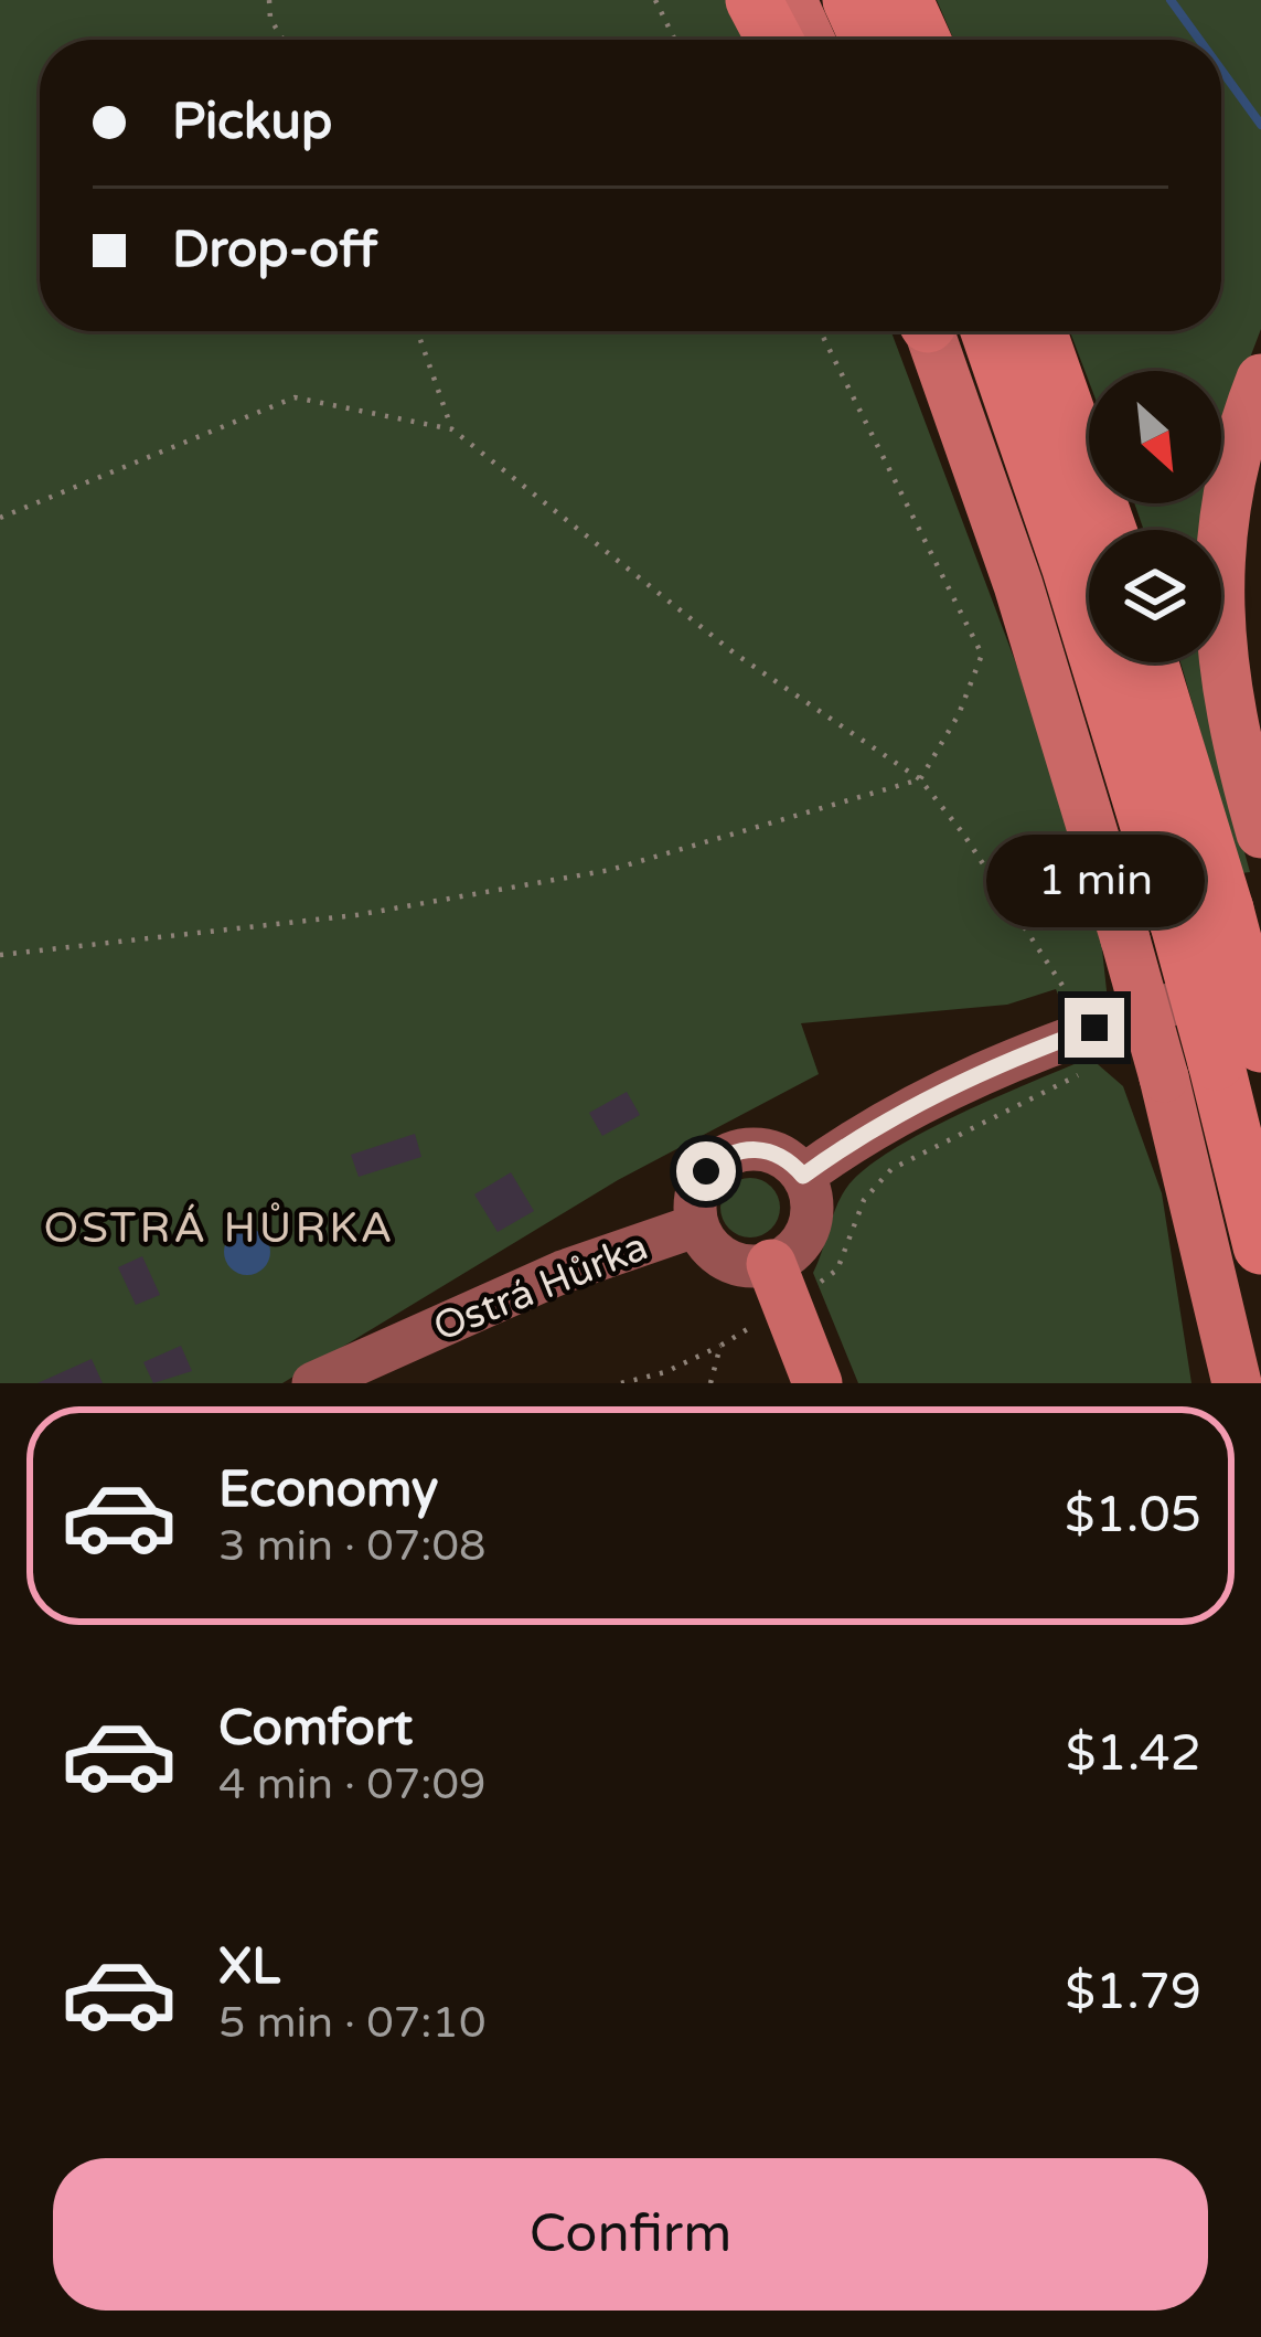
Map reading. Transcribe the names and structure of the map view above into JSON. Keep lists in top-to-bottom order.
{
  "streets": {
    "main road": ["Ostrá Hůrka"]
  },
  "districts": ["OSTRÁ HŮRKA"],
  "north": "bottom right",
  "page": {
    "banner": ["Pickup", "Drop-off"],
    "bubble": "1 min",
    "list": [
      {
        "name": "Economy",
        "note": "3 min · 07:08",
        "value": "$1.05"
      },
      {
        "name": "Comfort",
        "note": "4 min · 07:09",
        "value": "$1.42"
      },
      {
        "name": "XL",
        "note": "5 min · 07:10",
        "value": "$1.79"
      }
    ],
    "buttons": "Confirm"
  }
}
